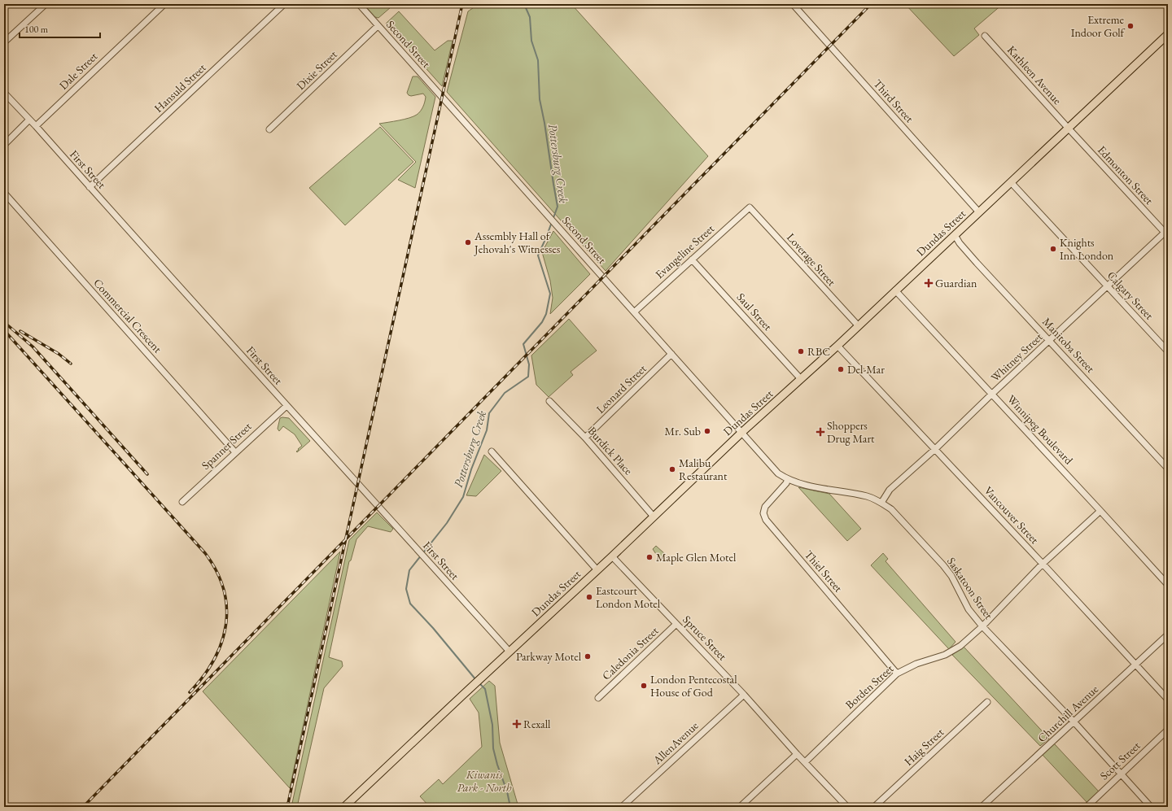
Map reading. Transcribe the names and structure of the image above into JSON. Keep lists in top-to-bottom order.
{
  "streets": {
    "main road": ["Dundas Street"],
    "street": [
      "Second Street",
      "Dixie Street",
      "Dale Street",
      "Kathleen Avenue",
      "Hansuld Street",
      "Third Street",
      "First Street",
      "Edmonton Street",
      "Evangeline Street",
      "Loverage Street",
      "Calgary Street",
      "Saul Street",
      "Commercial Crescent",
      "Manitoba Street",
      "Whitney Street",
      "Leonard Street",
      "Winnipeg Boulevard",
      "Spanner Street",
      "Burdick Place",
      "Vancouver Street",
      "Thiel Street",
      "Saskatoon Street",
      "Spruce Street",
      "Caledonia Street",
      "Borden Street",
      "Churchill Avenue",
      "AllenAvenue",
      "Haig Street",
      "Scott Street"
    ]
  },
  "crossings": [
    ["Second Street", "Dixie Street"],
    ["Second Street", "Dundas Street"],
    ["Second Street", "Evangeline Street"],
    ["Second Street", "Leonard Street"],
    ["Second Street", "Saskatoon Street"],
    ["Dale Street", "First Street"],
    ["Kathleen Avenue", "Edmonton Street"],
    ["Kathleen Avenue", "Dundas Street"],
    ["Hansuld Street", "First Street"],
    ["Third Street", "Dundas Street"],
    ["First Street", "Dundas Street"],
    ["First Street", "Spanner Street"],
    ["Edmonton Street", "Dundas Street"],
    ["Edmonton Street", "Whitney Street"],
    ["Dundas Street", "Loverage Street"],
    ["Dundas Street", "Calgary Street"],
    ["Dundas Street", "Saul Street"],
    ["Dundas Street", "Manitoba Street"],
    ["Dundas Street", "Winnipeg Boulevard"],
    ["Dundas Street", "Burdick Place"],
    ["Dundas Street", "Vancouver Street"],
    ["Dundas Street", "Saskatoon Street"],
    ["Dundas Street", "Spruce Street"],
    ["Evangeline Street", "Loverage Street"],
    ["Evangeline Street", "Saul Street"],
    ["Calgary Street", "Whitney Street"],
    ["Commercial Crescent", "Spanner Street"],
    ["Manitoba Street", "Whitney Street"],
    ["Whitney Street", "Winnipeg Boulevard"],
    ["Whitney Street", "Vancouver Street"],
    ["Whitney Street", "Saskatoon Street"],
    ["Leonard Street", "Burdick Place"],
    ["Winnipeg Boulevard", "Borden Street"],
    ["Vancouver Street", "Borden Street"],
    ["Vancouver Street", "Churchill Avenue"],
    ["Thiel Street", "Saskatoon Street"],
    ["Thiel Street", "Borden Street"],
    ["Saskatoon Street", "Borden Street"],
    ["Saskatoon Street", "Churchill Avenue"],
    ["Saskatoon Street", "Scott Street"],
    ["Spruce Street", "Caledonia Street"],
    ["Spruce Street", "Borden Street"],
    ["Spruce Street", "AllenAvenue"]
  ],
  "water": ["Pottersburg Creek"],
  "parks": ["Kiwanis Park - North"],
  "places": {
    "other": [
      "Extreme Indoor Golf",
      "Assembly Hall of Jehovah's Witnesses",
      "Knights Inn London",
      "RBC",
      "Del-Mar",
      "Mr. Sub",
      "Malibu Restaurant",
      "Maple Glen Motel",
      "Eastcourt London Motel",
      "Parkway Motel",
      "London Pentecostal House of God"
    ],
    "health": ["Guardian", "Shoppers Drug Mart", "Rexall"]
  },
  "scale_bar": "100 m"
}
